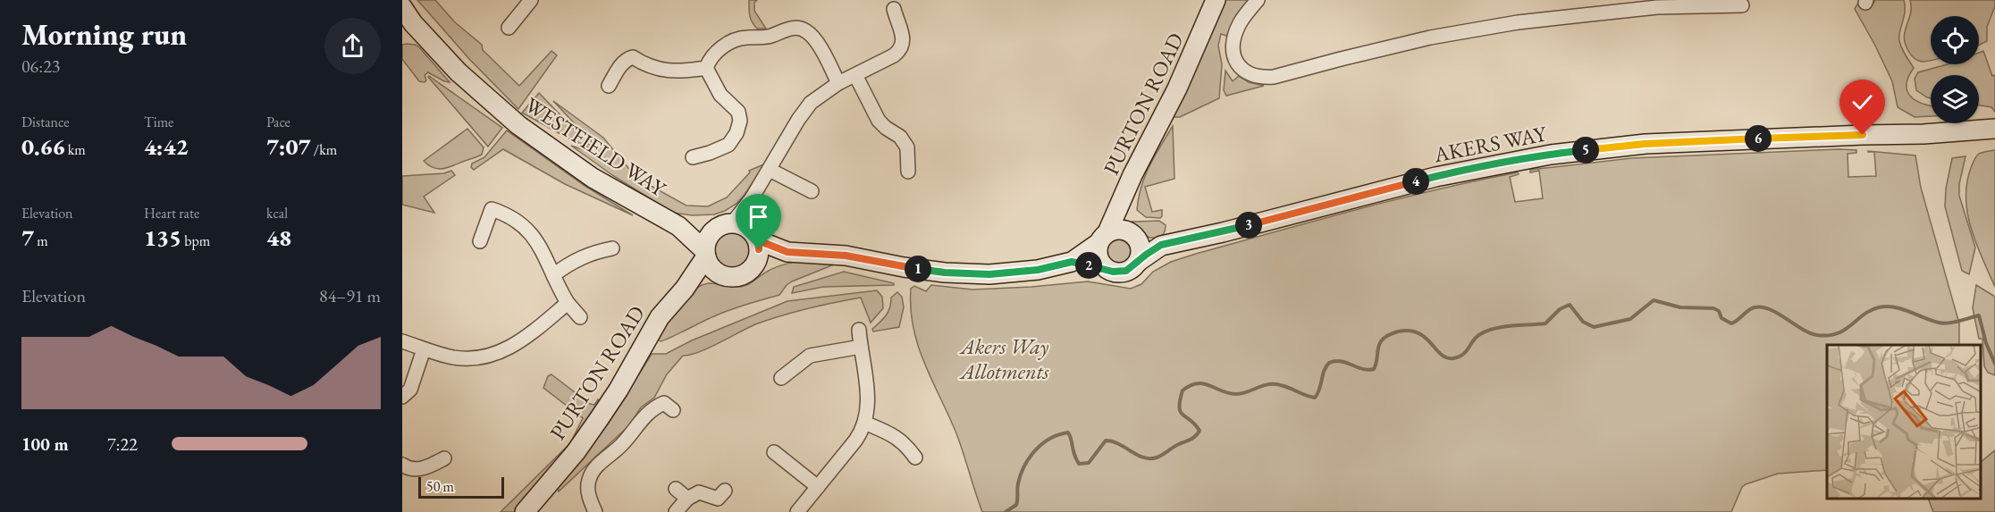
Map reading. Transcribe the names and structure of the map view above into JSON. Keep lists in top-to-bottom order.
{
  "streets": {
    "main road": ["PURTON ROAD", "AKERS WAY", "WESTFIELD WAY"]
  },
  "crossings": [
    ["PURTON ROAD", "AKERS WAY"],
    ["PURTON ROAD", "WESTFIELD WAY"]
  ],
  "parks": ["Akers Way Allotments"],
  "scale_bar": "50 m",
  "page": {
    "heading": ["Morning run", "06:23"],
    "stats": [
      ["Distance", "0.66 km"],
      ["Time", "4:42"],
      ["Pace", "7:07 /km"],
      ["Elevation", "7 m"],
      ["Heart rate", "135 bpm"],
      ["kcal", "48"]
    ],
    "pins": [
      "6",
      "5",
      "4",
      "3",
      "2",
      "1"
    ],
    "chart": ["Elevation", "84–91 m"],
    "list": [
      {
        "name": "100 m",
        "note": "7:22"
      }
    ],
    "scale": "50 m"
  }
}
